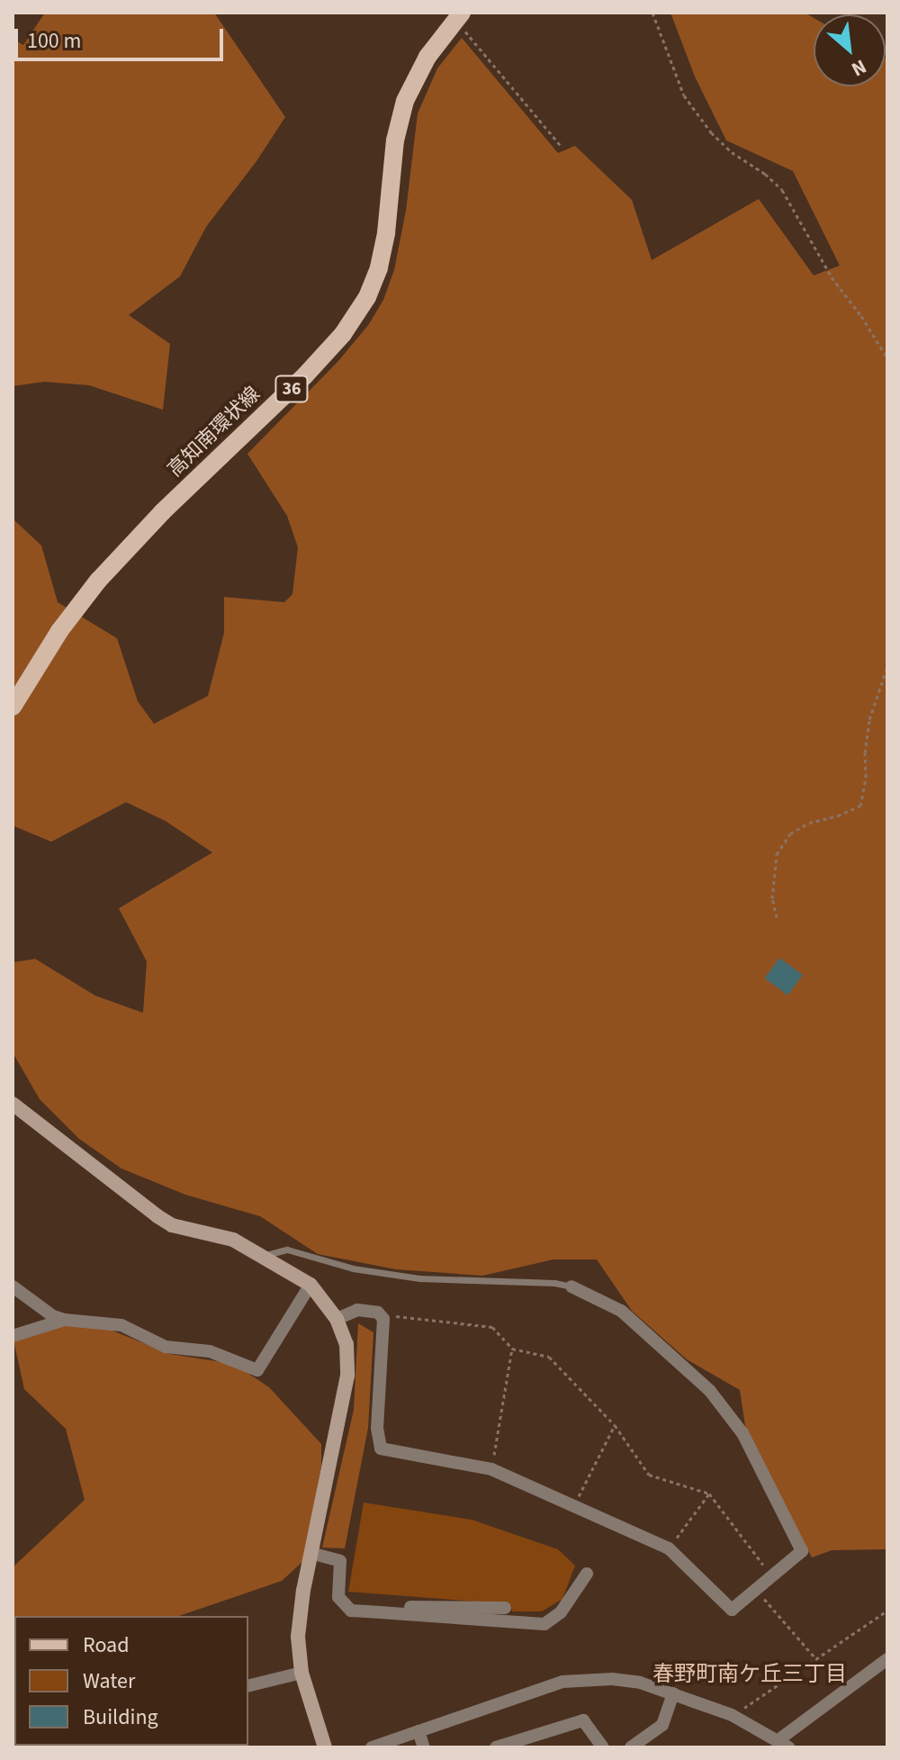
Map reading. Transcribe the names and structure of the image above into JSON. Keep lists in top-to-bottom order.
{
  "streets": {
    "main road": ["36", "高知南環状線"]
  },
  "districts": ["春野町南ケ丘三丁目"],
  "legend": ["Road", "Water", "Building"],
  "scale_bar": "100 m",
  "north": "bottom right"
}
